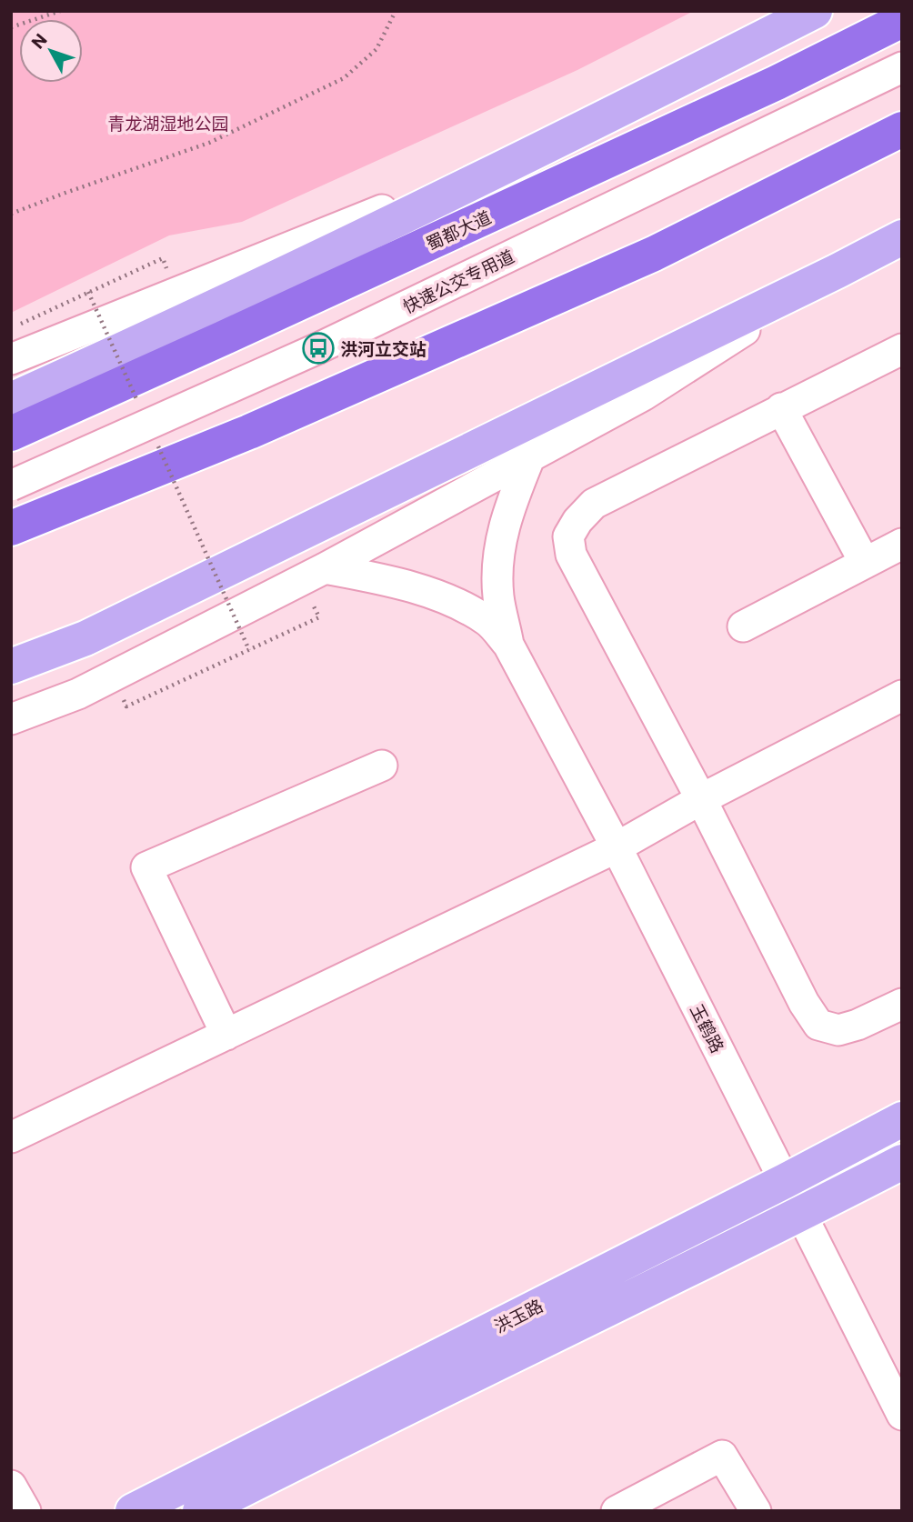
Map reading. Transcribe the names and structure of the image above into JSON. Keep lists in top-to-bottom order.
{
  "streets": {
    "highway": ["蜀都大道"],
    "main road": ["洪玉路"],
    "street": ["快速公交专用道", "玉鹤路"]
  },
  "crossings": [
    ["玉鹤路", "洪玉路"]
  ],
  "parks": ["青龙湖湿地公园"],
  "places": {
    "bus stop": ["洪河立交站"]
  },
  "north": "top left"
}
